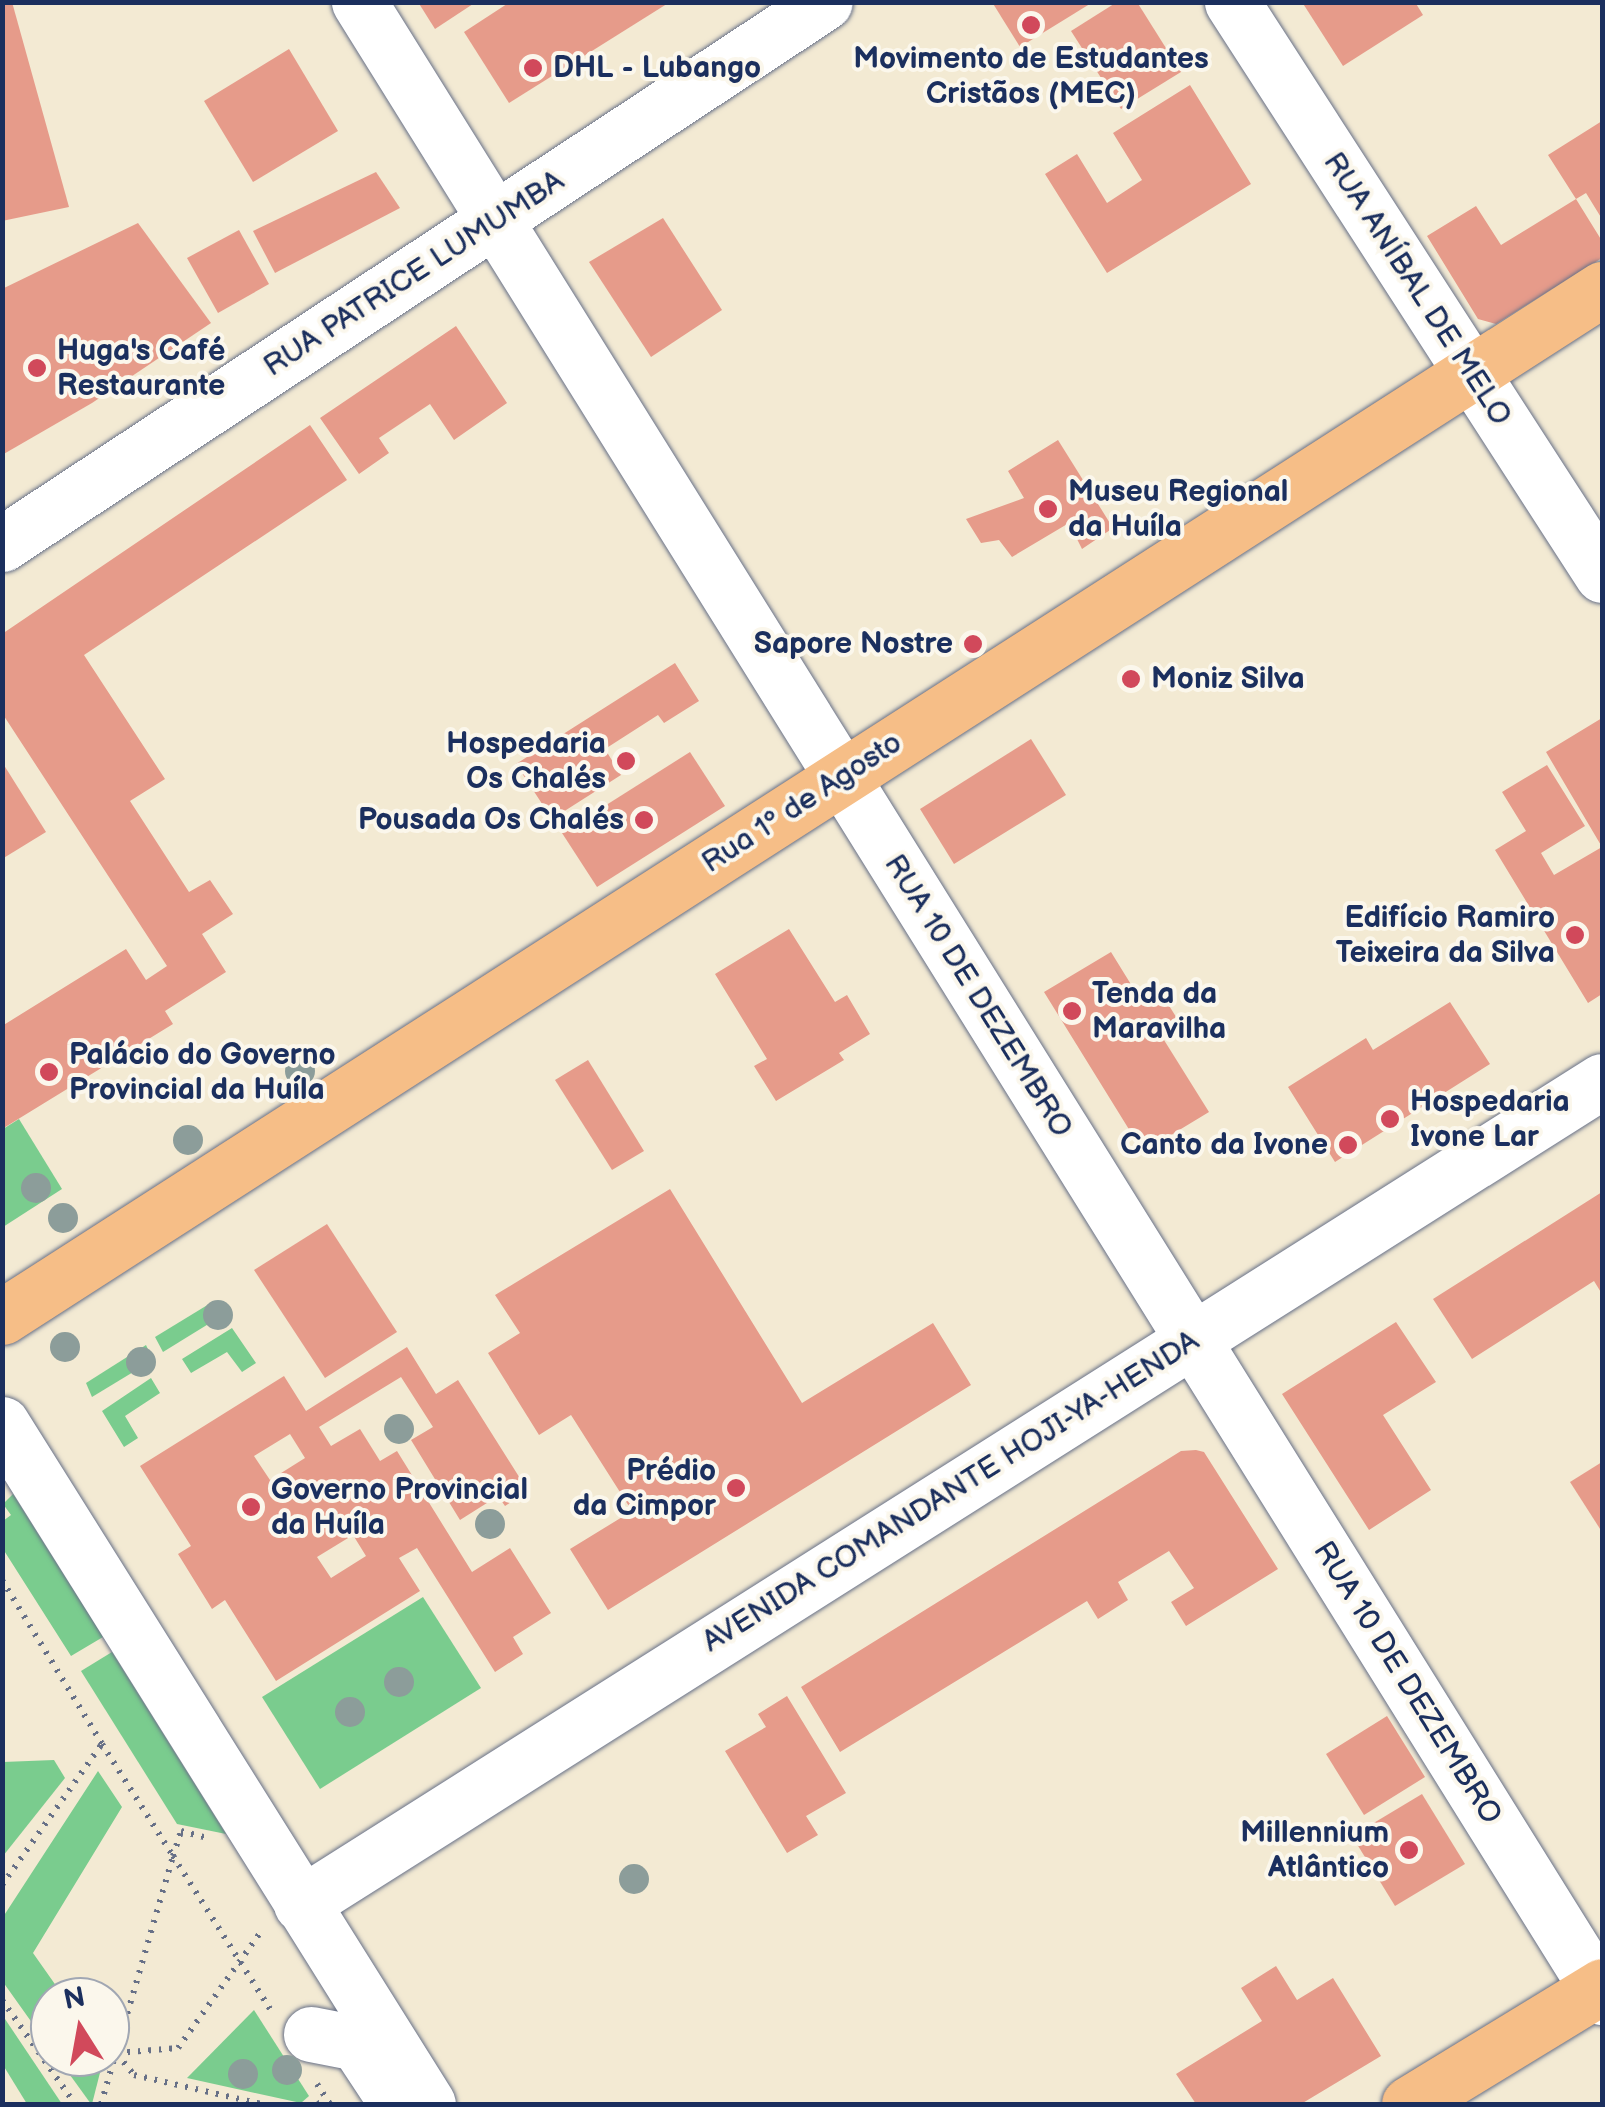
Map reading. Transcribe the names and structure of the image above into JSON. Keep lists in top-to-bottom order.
{
  "streets": {
    "main road": ["Rua 1º de Agosto"],
    "street": [
      "RUA PATRICE LUMUMBA",
      "RUA ANÍBAL DE MELO",
      "RUA 10 DE DEZEMBRO",
      "AVENIDA COMANDANTE HOJI-YA-HENDA"
    ]
  },
  "crossings": [
    ["RUA PATRICE LUMUMBA", "RUA 10 DE DEZEMBRO"],
    ["RUA ANÍBAL DE MELO", "Rua 1º de Agosto"],
    ["Rua 1º de Agosto", "RUA 10 DE DEZEMBRO"],
    ["RUA 10 DE DEZEMBRO", "AVENIDA COMANDANTE HOJI-YA-HENDA"]
  ],
  "places": [
    "Movimento de Estudantes Cristãos (MEC)",
    "DHL - Lubango",
    "Huga's Café Restaurante",
    "Museu Regional da Huíla",
    "Sapore Nostre",
    "Moniz Silva",
    "Hospedaria Os Chalés",
    "Pousada Os Chalés",
    "Edifício Ramiro Teixeira da Silva",
    "Tenda da Maravilha",
    "Palácio do Governo Provincial da Huíla",
    "Hospedaria Ivone Lar",
    "Canto da Ivone",
    "Prédio da Cimpor",
    "Governo Provincial da Huíla",
    "Millennium Atlântico"
  ],
  "north": "top"
}
